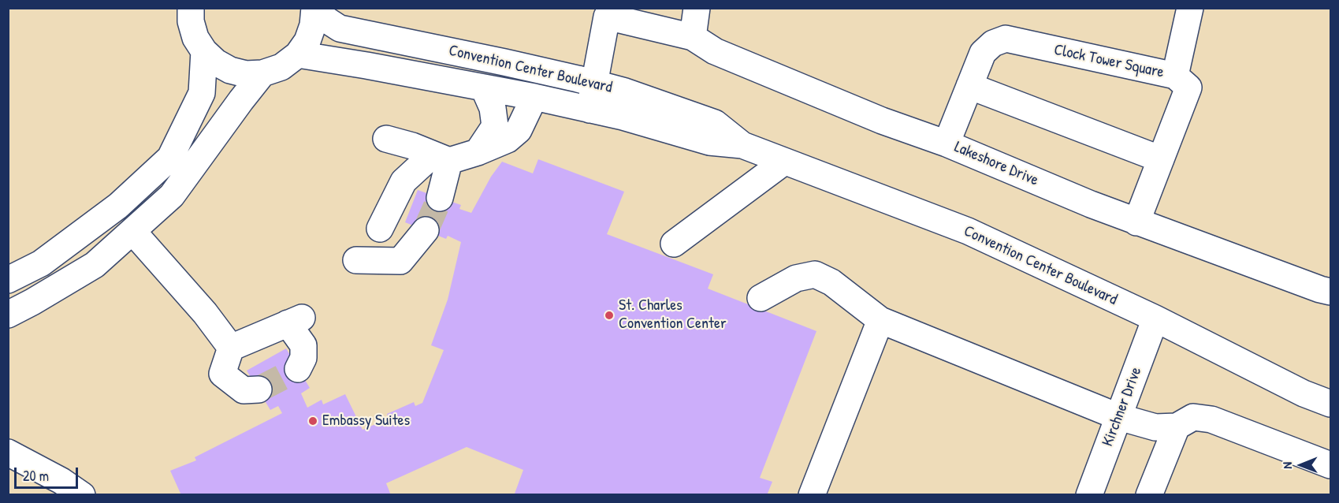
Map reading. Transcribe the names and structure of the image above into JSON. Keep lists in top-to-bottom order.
{
  "streets": {
    "street": [
      "Clock Tower Square",
      "Convention Center Boulevard",
      "Lakeshore Drive",
      "Kirchner Drive"
    ]
  },
  "crossings": [
    ["Clock Tower Square", "Lakeshore Drive"],
    ["Convention Center Boulevard", "Kirchner Drive"]
  ],
  "places": ["St. Charles Convention Center", "Embassy Suites"],
  "scale_bar": "20 m",
  "north": "left"
}
